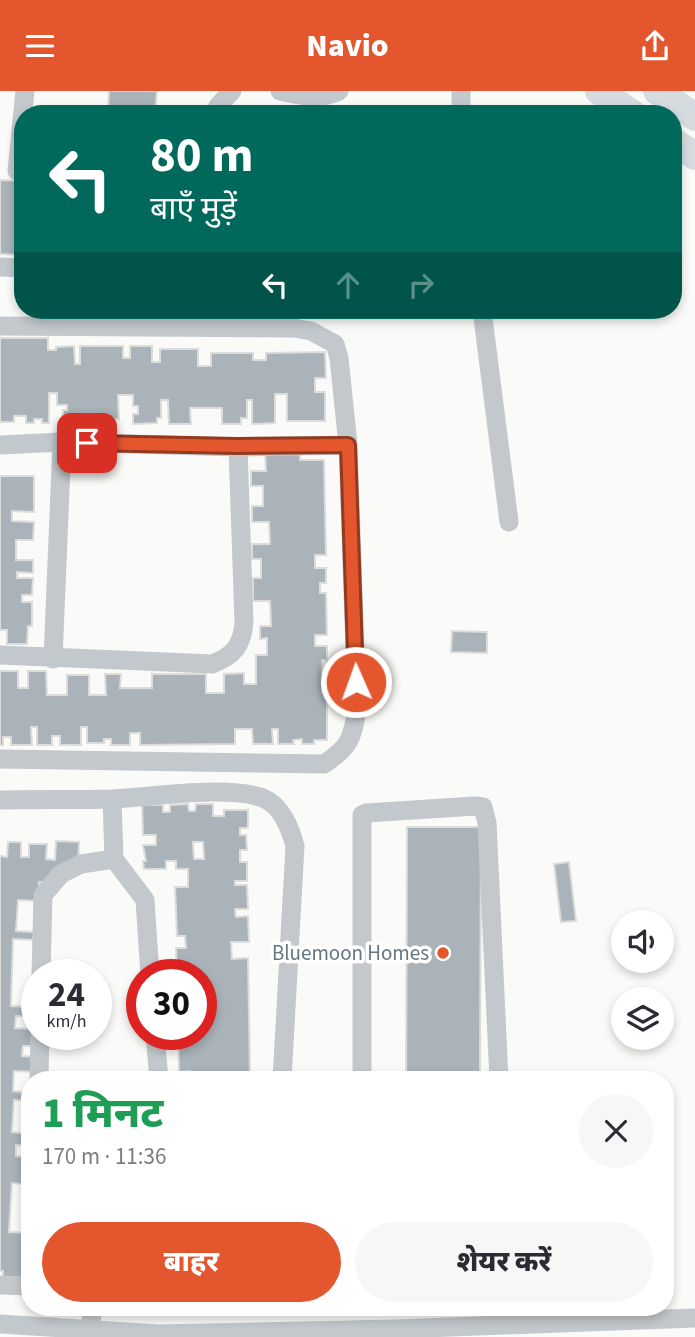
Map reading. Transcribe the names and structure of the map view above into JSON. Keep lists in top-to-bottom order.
{
  "places": ["Bluemoon Homes"],
  "page": {
    "header": "Navio",
    "turn": ["80 m", "बाएँ मुड़ें"],
    "speed": "24 km/h",
    "limit": "30",
    "heading": ["1 मिनट", "170 m · 11:36"],
    "buttons": ["बाहर", "शेयर करें"]
  }
}
